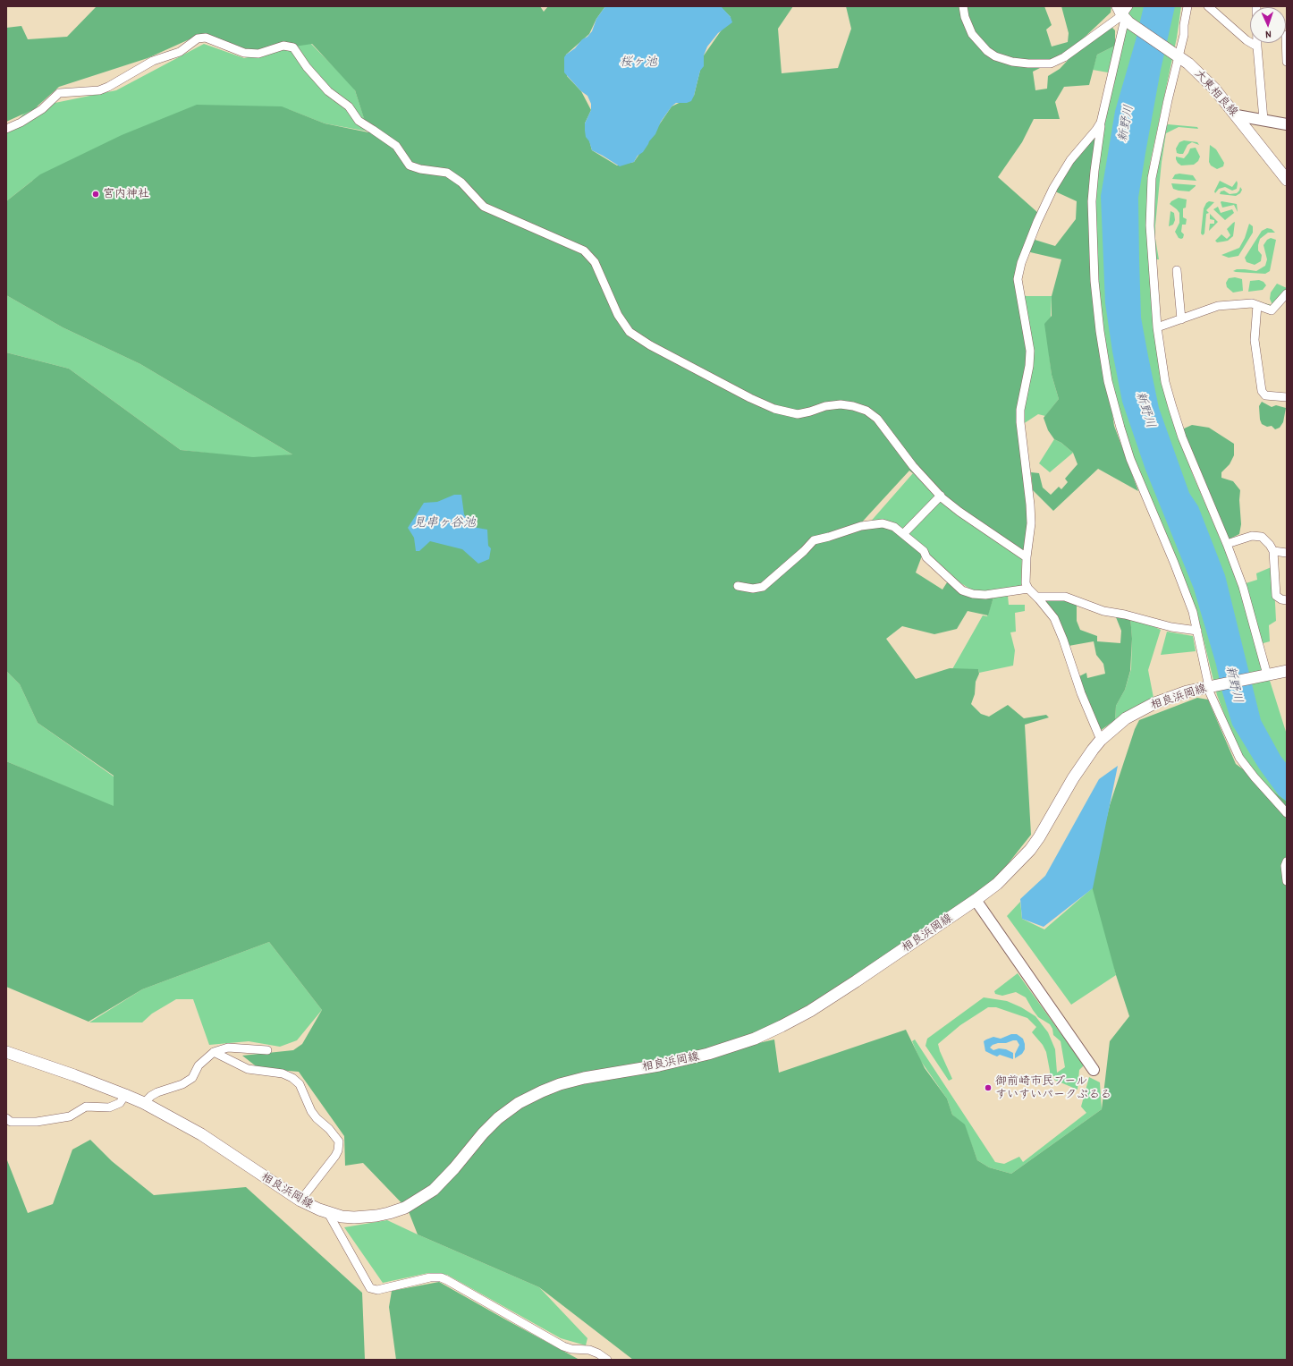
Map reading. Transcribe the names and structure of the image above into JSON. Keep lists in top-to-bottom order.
{
  "streets": {
    "main road": ["大東相良線", "相良浜岡線"]
  },
  "water": ["桜ヶ池", "新野川", "見串ヶ谷池"],
  "places": ["宮内神社", "御前崎市民プール すいすいパークぷるる"],
  "north": "bottom"
}
